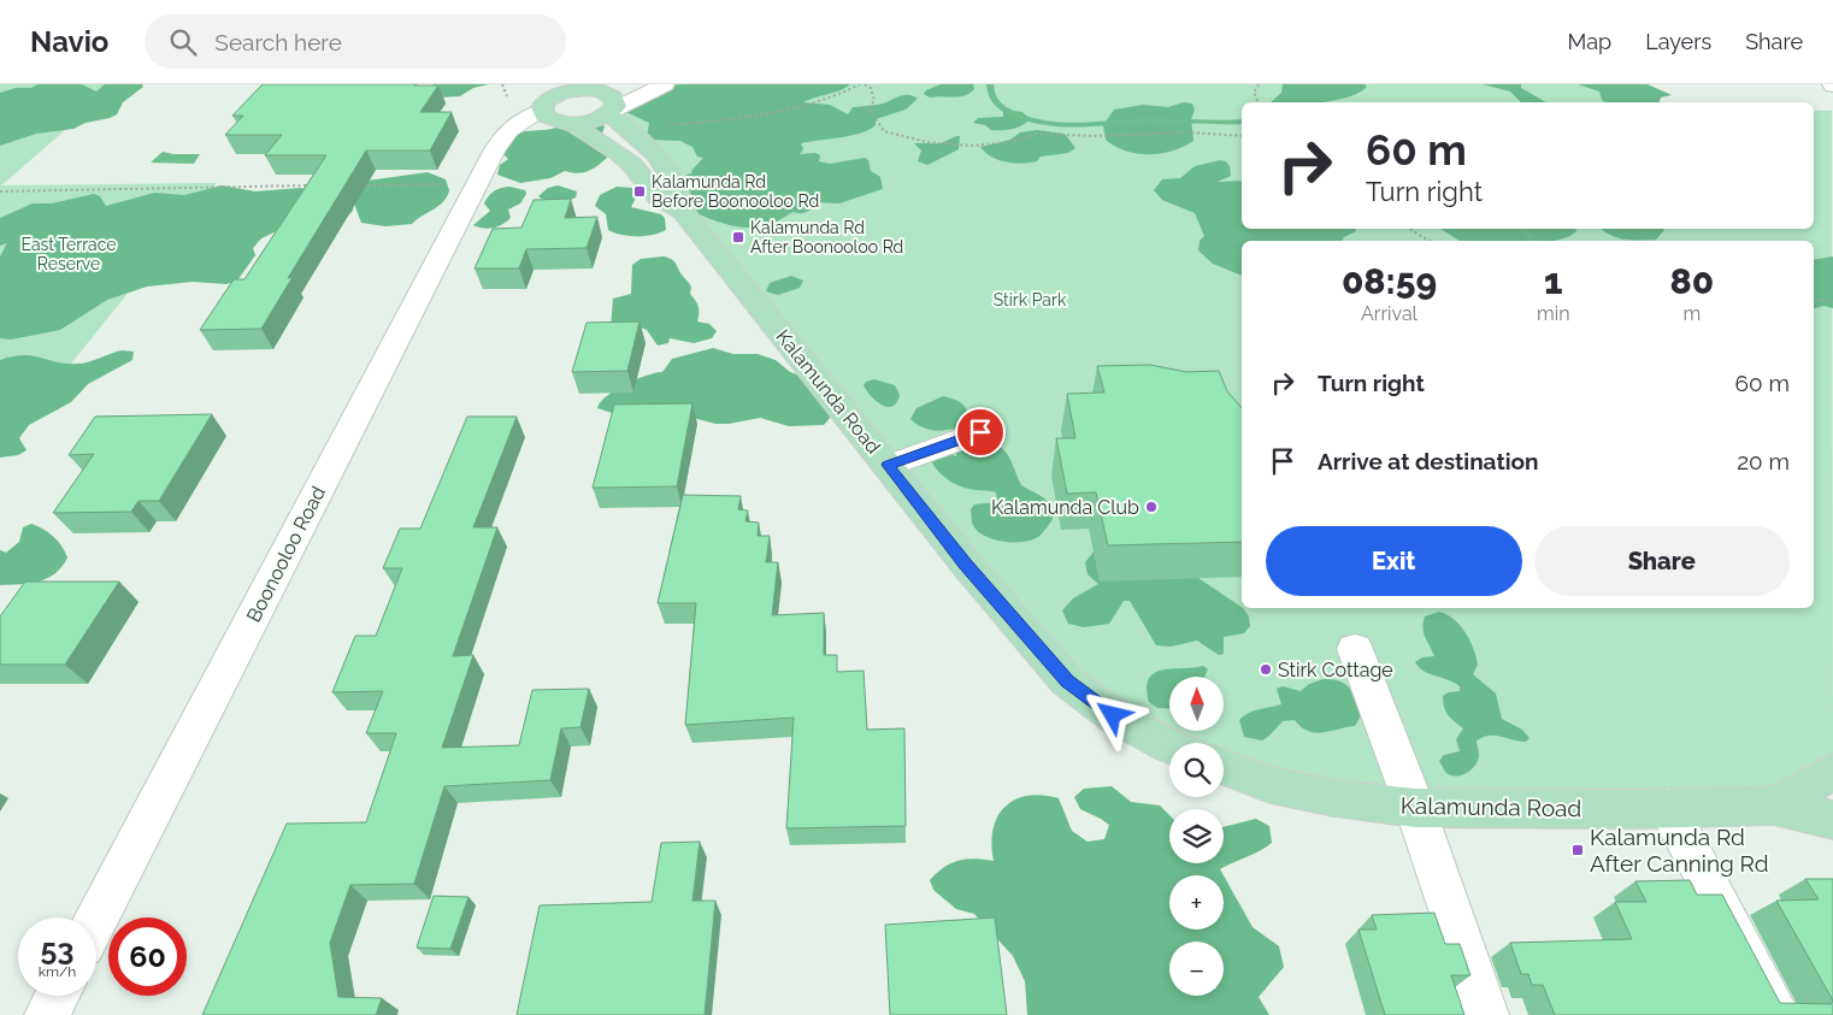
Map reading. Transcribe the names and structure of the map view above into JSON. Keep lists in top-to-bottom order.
{
  "streets": {
    "main road": ["Kalamunda Road"],
    "street": ["Boonooloo Road"]
  },
  "crossings": [
    ["Kalamunda Road", "Boonooloo Road"]
  ],
  "parks": ["East Terrace Reserve", "Stirk Park"],
  "places": {
    "transit": ["Kalamunda Rd Before Boonooloo Rd", "Kalamunda Rd After Boonooloo Rd", "Kalamunda Rd After Canning Rd"],
    "other": ["Kalamunda Club", "Stirk Cottage"]
  },
  "north": "top",
  "page": {
    "header": "Navio",
    "search": "Search here",
    "nav": ["Map", "Layers", "Share"],
    "turn": ["60 m", "Turn right"],
    "eta": [
      "08:59",
      "Arrival",
      "1",
      "min",
      "80",
      "m"
    ],
    "list": [
      {
        "name": "Turn right",
        "value": "60 m"
      },
      {
        "name": "Arrive at destination",
        "value": "20 m"
      }
    ],
    "buttons": ["Exit", "Share"],
    "map_buttons": ["+", "−"],
    "speed": "53 km/h",
    "limit": "60"
  }
}
